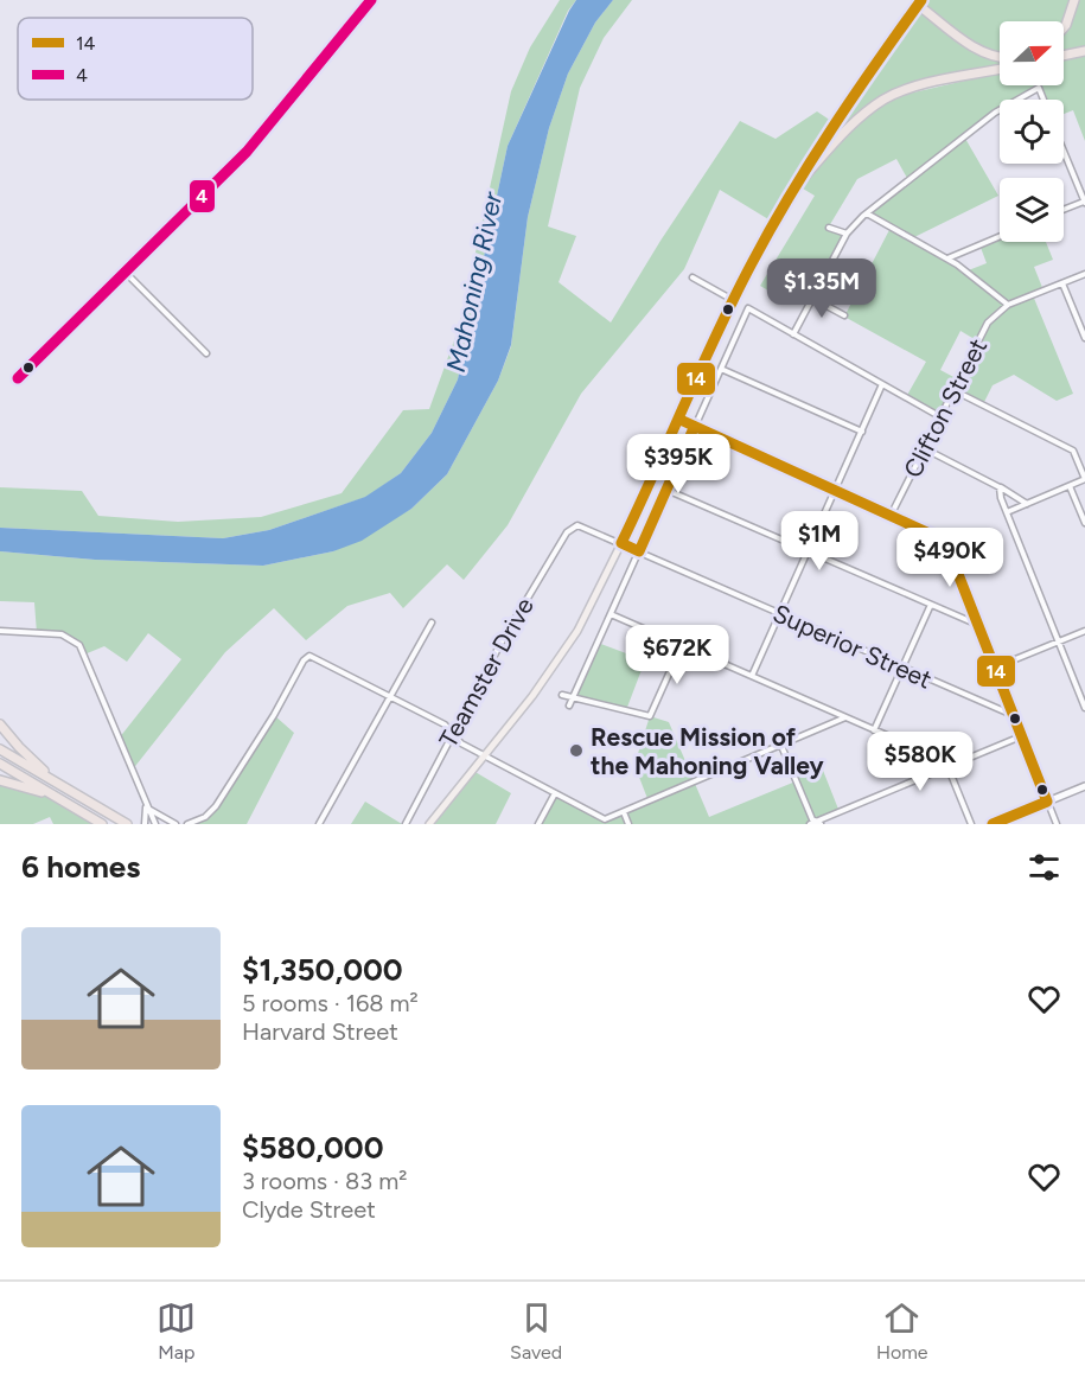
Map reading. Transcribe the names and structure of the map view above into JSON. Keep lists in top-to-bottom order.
{
  "streets": {
    "street": ["Clifton Street", "Superior Street", "Teamster Drive"]
  },
  "crossings": [
    ["Superior Street", "Teamster Drive"]
  ],
  "water": ["Mahoning River"],
  "places": ["Rescue Mission of the Mahoning Valley"],
  "lines": ["transit line 14", "transit line 4"],
  "legend": ["14", "4"],
  "north": "right",
  "page": {
    "price": [
      "$1.35M",
      "$395K",
      "$1M",
      "$490K",
      "$672K",
      "$580K"
    ],
    "heading": "6 homes",
    "list": [
      {
        "name": "$1,350,000",
        "note": "5 rooms · 168 m² · Harvard Street"
      },
      {
        "name": "$580,000",
        "note": "3 rooms · 83 m² · Clyde Street"
      }
    ],
    "tabs": ["Map", "Saved", "Home"]
  }
}
